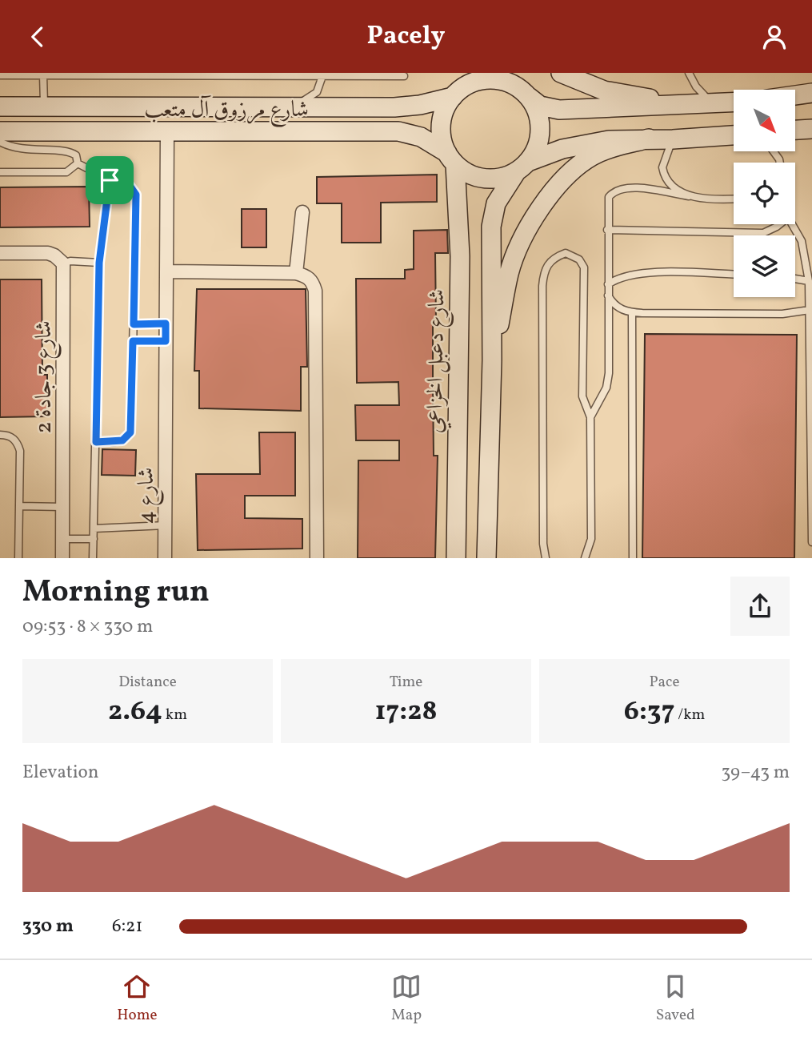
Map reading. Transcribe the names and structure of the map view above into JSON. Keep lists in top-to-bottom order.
{
  "streets": {
    "main road": ["شارع مرزوق آل متعب", "شارع دعبل الخزاعي"],
    "street": ["شارع 3 جادة 2", "شارع 4"]
  },
  "crossings": [
    ["شارع مرزوق آل متعب", "شارع دعبل الخزاعي"],
    ["شارع مرزوق آل متعب", "شارع 4"]
  ],
  "north": "bottom right",
  "page": {
    "header": "Pacely",
    "heading": ["Morning run", "09:53 · 8 × 330 m"],
    "stats": [
      ["Distance", "2.64 km"],
      ["Time", "17:28"],
      ["Pace", "6:37 /km"]
    ],
    "chart": ["Elevation", "39–43 m"],
    "list": [
      {
        "name": "330 m",
        "note": "6:21"
      }
    ],
    "tabs": ["Home", "Map", "Saved"]
  }
}
